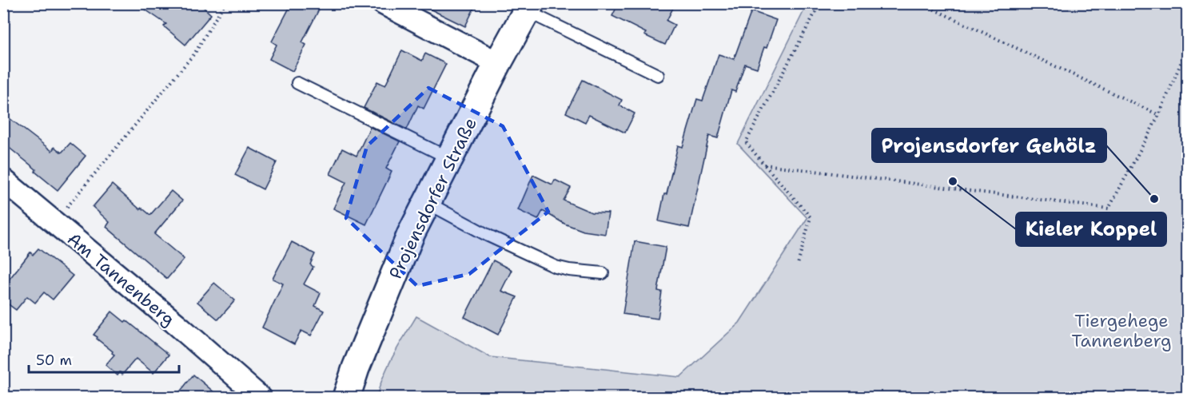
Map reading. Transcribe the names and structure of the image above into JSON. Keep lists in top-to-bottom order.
{
  "streets": {
    "street": ["Projensdorfer Straße", "Am Tannenberg"]
  },
  "parks": ["Tiergehege Tannenberg"],
  "places": ["Kieler Koppel", "Projensdorfer Gehölz"],
  "scale_bar": "50 m"
}
